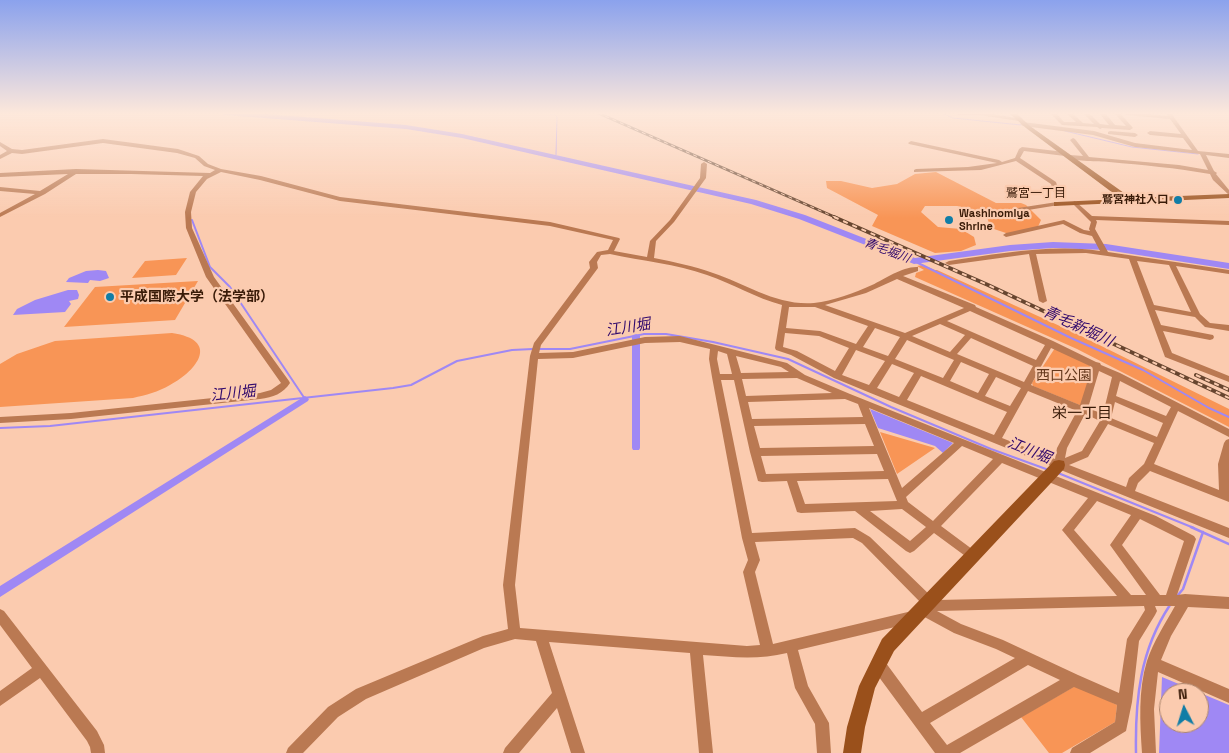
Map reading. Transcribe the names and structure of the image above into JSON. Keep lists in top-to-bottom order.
{
  "districts": ["鷲宮一丁目", "栄一丁目"],
  "water": ["青毛堀川", "青毛新堀川", "江川堀"],
  "parks": ["西口公園"],
  "places": ["鷲宮神社入口", "Washinomiya Shrine", "平成国際大学（法学部）"],
  "north": "top"
}
